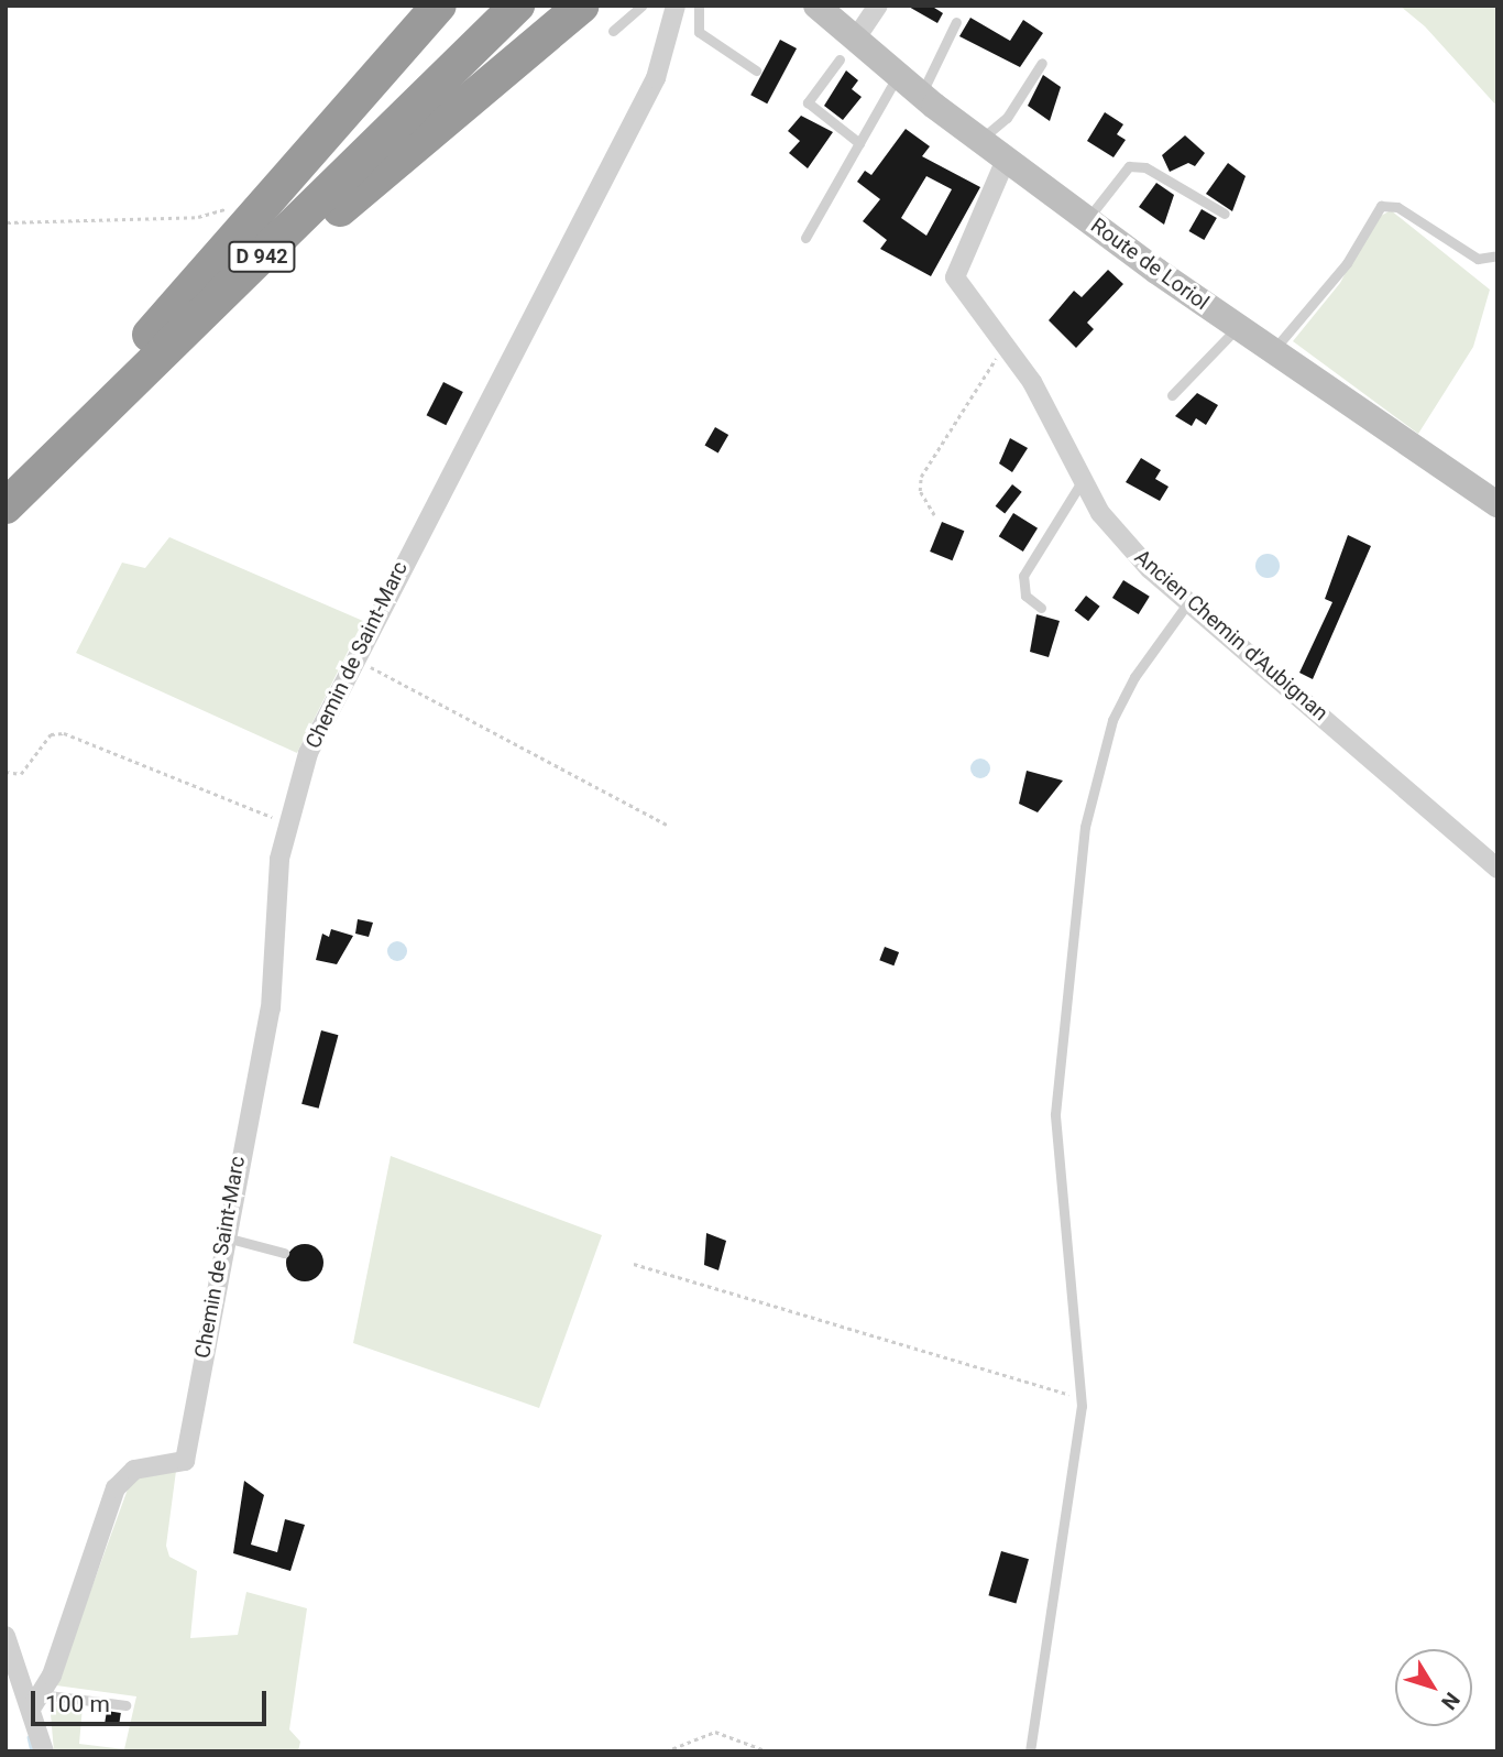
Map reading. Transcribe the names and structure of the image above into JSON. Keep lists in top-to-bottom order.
{
  "streets": {
    "highway": ["D 942"],
    "street": ["Route de Loriol", "Ancien Chemin d'Aubignan", "Chemin de Saint-Marc"]
  },
  "crossings": [
    ["Route de Loriol", "Ancien Chemin d'Aubignan"]
  ],
  "scale_bar": "100 m",
  "north": "bottom right"
}
